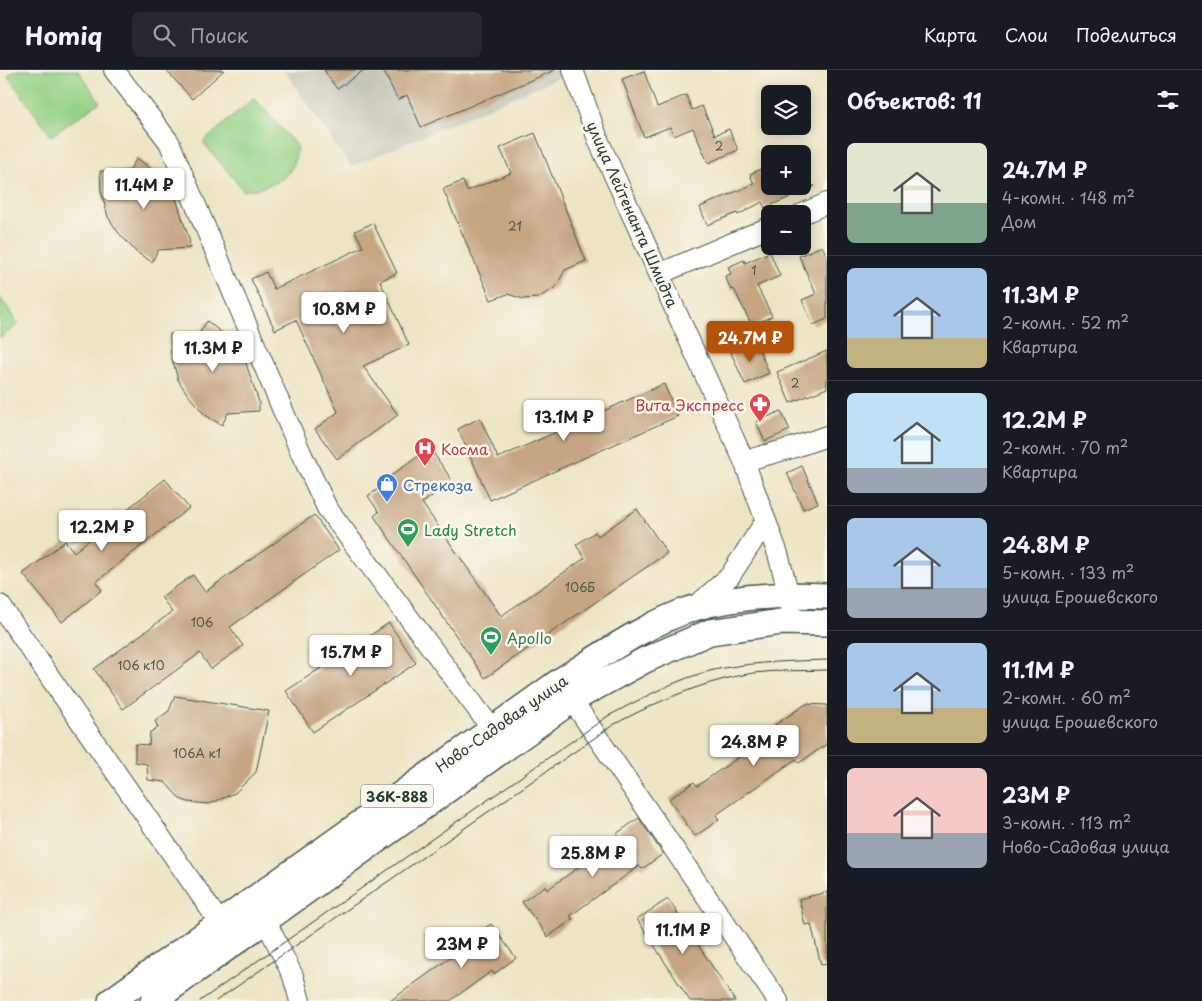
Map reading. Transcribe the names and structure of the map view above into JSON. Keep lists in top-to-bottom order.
{
  "streets": {
    "main road": ["Ново-Садовая улица", "36К-888"],
    "street": ["улица Лейтенанта Шмидта"]
  },
  "crossings": [
    ["улица Лейтенанта Шмидта", "Ново-Садовая улица"]
  ],
  "places": {
    "pharmacy": ["Вита Экспресс"],
    "hospital": ["Косма"],
    "shop": ["Стрекоза"],
    "sports": ["Lady Stretch", "Apollo"]
  },
  "house_numbers": [
    "2",
    "21",
    "1",
    "2",
    "106Б",
    "106",
    "106 к10",
    "106А к1"
  ],
  "page": {
    "header": "Homiq",
    "search": "Поиск",
    "nav": ["Карта", "Слои", "Поделиться"],
    "heading": "Объектов: 11",
    "map_buttons": ["+", "−"],
    "list": [
      {
        "name": "24.7M ₽",
        "note": "4-комн. · 148 m² · Дом"
      },
      {
        "name": "11.3M ₽",
        "note": "2-комн. · 52 m² · Квартира"
      },
      {
        "name": "12.2M ₽",
        "note": "2-комн. · 70 m² · Квартира"
      },
      {
        "name": "24.8M ₽",
        "note": "5-комн. · 133 m² · улица Ерошевского"
      },
      {
        "name": "11.1M ₽",
        "note": "2-комн. · 60 m² · улица Ерошевского"
      },
      {
        "name": "23M ₽",
        "note": "3-комн. · 113 m² · Ново-Садовая улица"
      }
    ],
    "price": [
      "11.4M ₽",
      "10.8M ₽",
      "24.7M ₽",
      "11.3M ₽",
      "13.1M ₽",
      "12.2M ₽",
      "15.7M ₽",
      "24.8M ₽",
      "25.8M ₽",
      "11.1M ₽",
      "23M ₽"
    ]
  }
}
